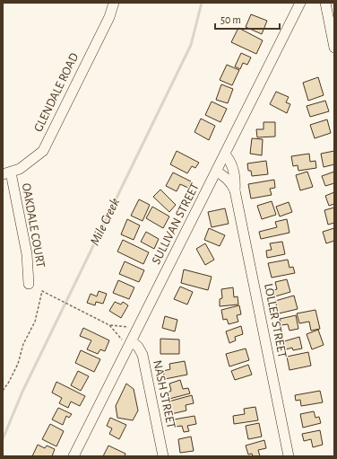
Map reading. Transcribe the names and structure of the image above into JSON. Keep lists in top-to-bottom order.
{
  "streets": {
    "street": [
      "GLENDALE ROAD",
      "SULLIVAN STREET",
      "OAKDALE COURT",
      "LOLLER STREET",
      "NASH STREET"
    ]
  },
  "crossings": [
    ["GLENDALE ROAD", "OAKDALE COURT"],
    ["SULLIVAN STREET", "LOLLER STREET"],
    ["SULLIVAN STREET", "NASH STREET"]
  ],
  "water": ["Mile Creek"],
  "scale_bar": "50 m"
}
